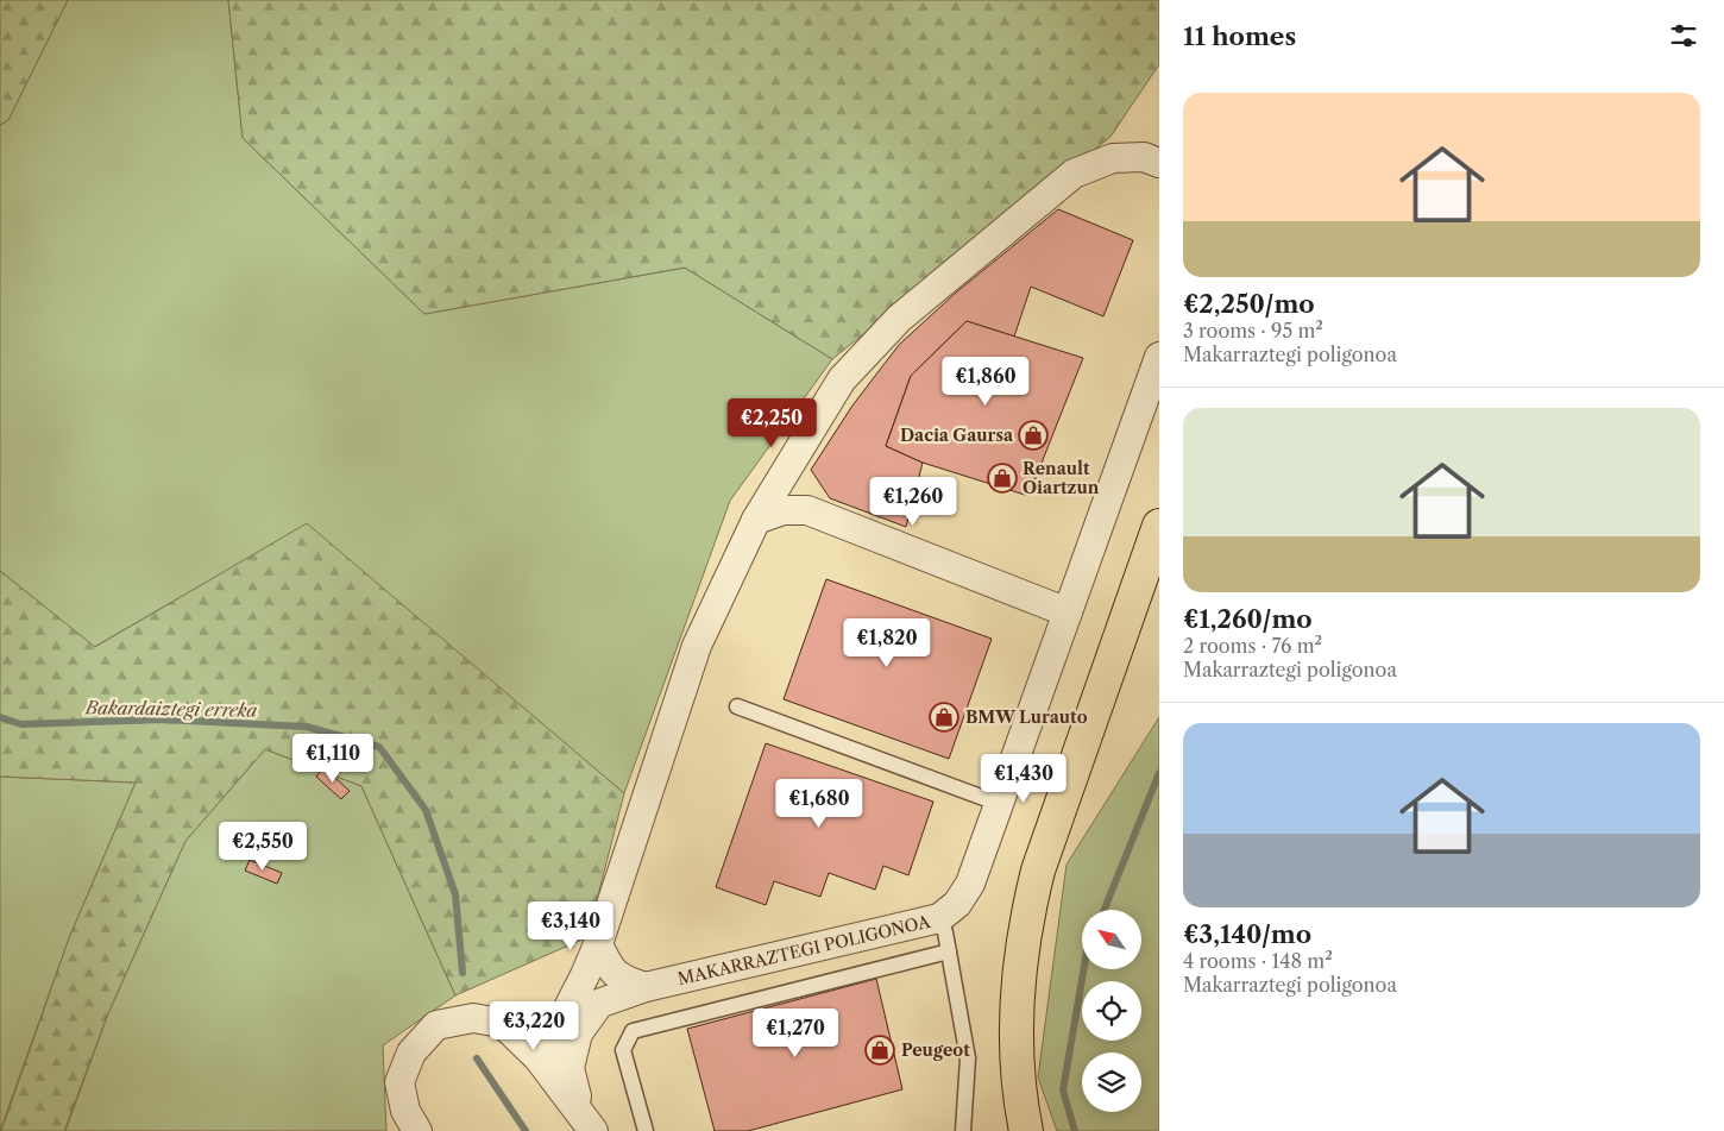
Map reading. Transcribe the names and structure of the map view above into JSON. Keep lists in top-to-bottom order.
{
  "streets": {
    "street": ["MAKARRAZTEGI POLIGONOA"]
  },
  "water": ["Bakardaiztegi erreka"],
  "places": {
    "shop": [
      "Dacia Gaursa",
      "Renault Oiartzun",
      "BMW Lurauto",
      "Peugeot"
    ]
  },
  "north": "top left",
  "page": {
    "heading": "11 homes",
    "list": [
      {
        "name": "€2,250/mo",
        "note": "3 rooms · 95 m² · Makarraztegi poligonoa"
      },
      {
        "name": "€1,260/mo",
        "note": "2 rooms · 76 m² · Makarraztegi poligonoa"
      },
      {
        "name": "€3,140/mo",
        "note": "4 rooms · 148 m² · Makarraztegi poligonoa"
      }
    ],
    "price": [
      "€1,860",
      "€2,250",
      "€1,260",
      "€1,820",
      "€1,110",
      "€1,430",
      "€1,680",
      "€2,550",
      "€3,140",
      "€3,220",
      "€1,270"
    ]
  }
}
